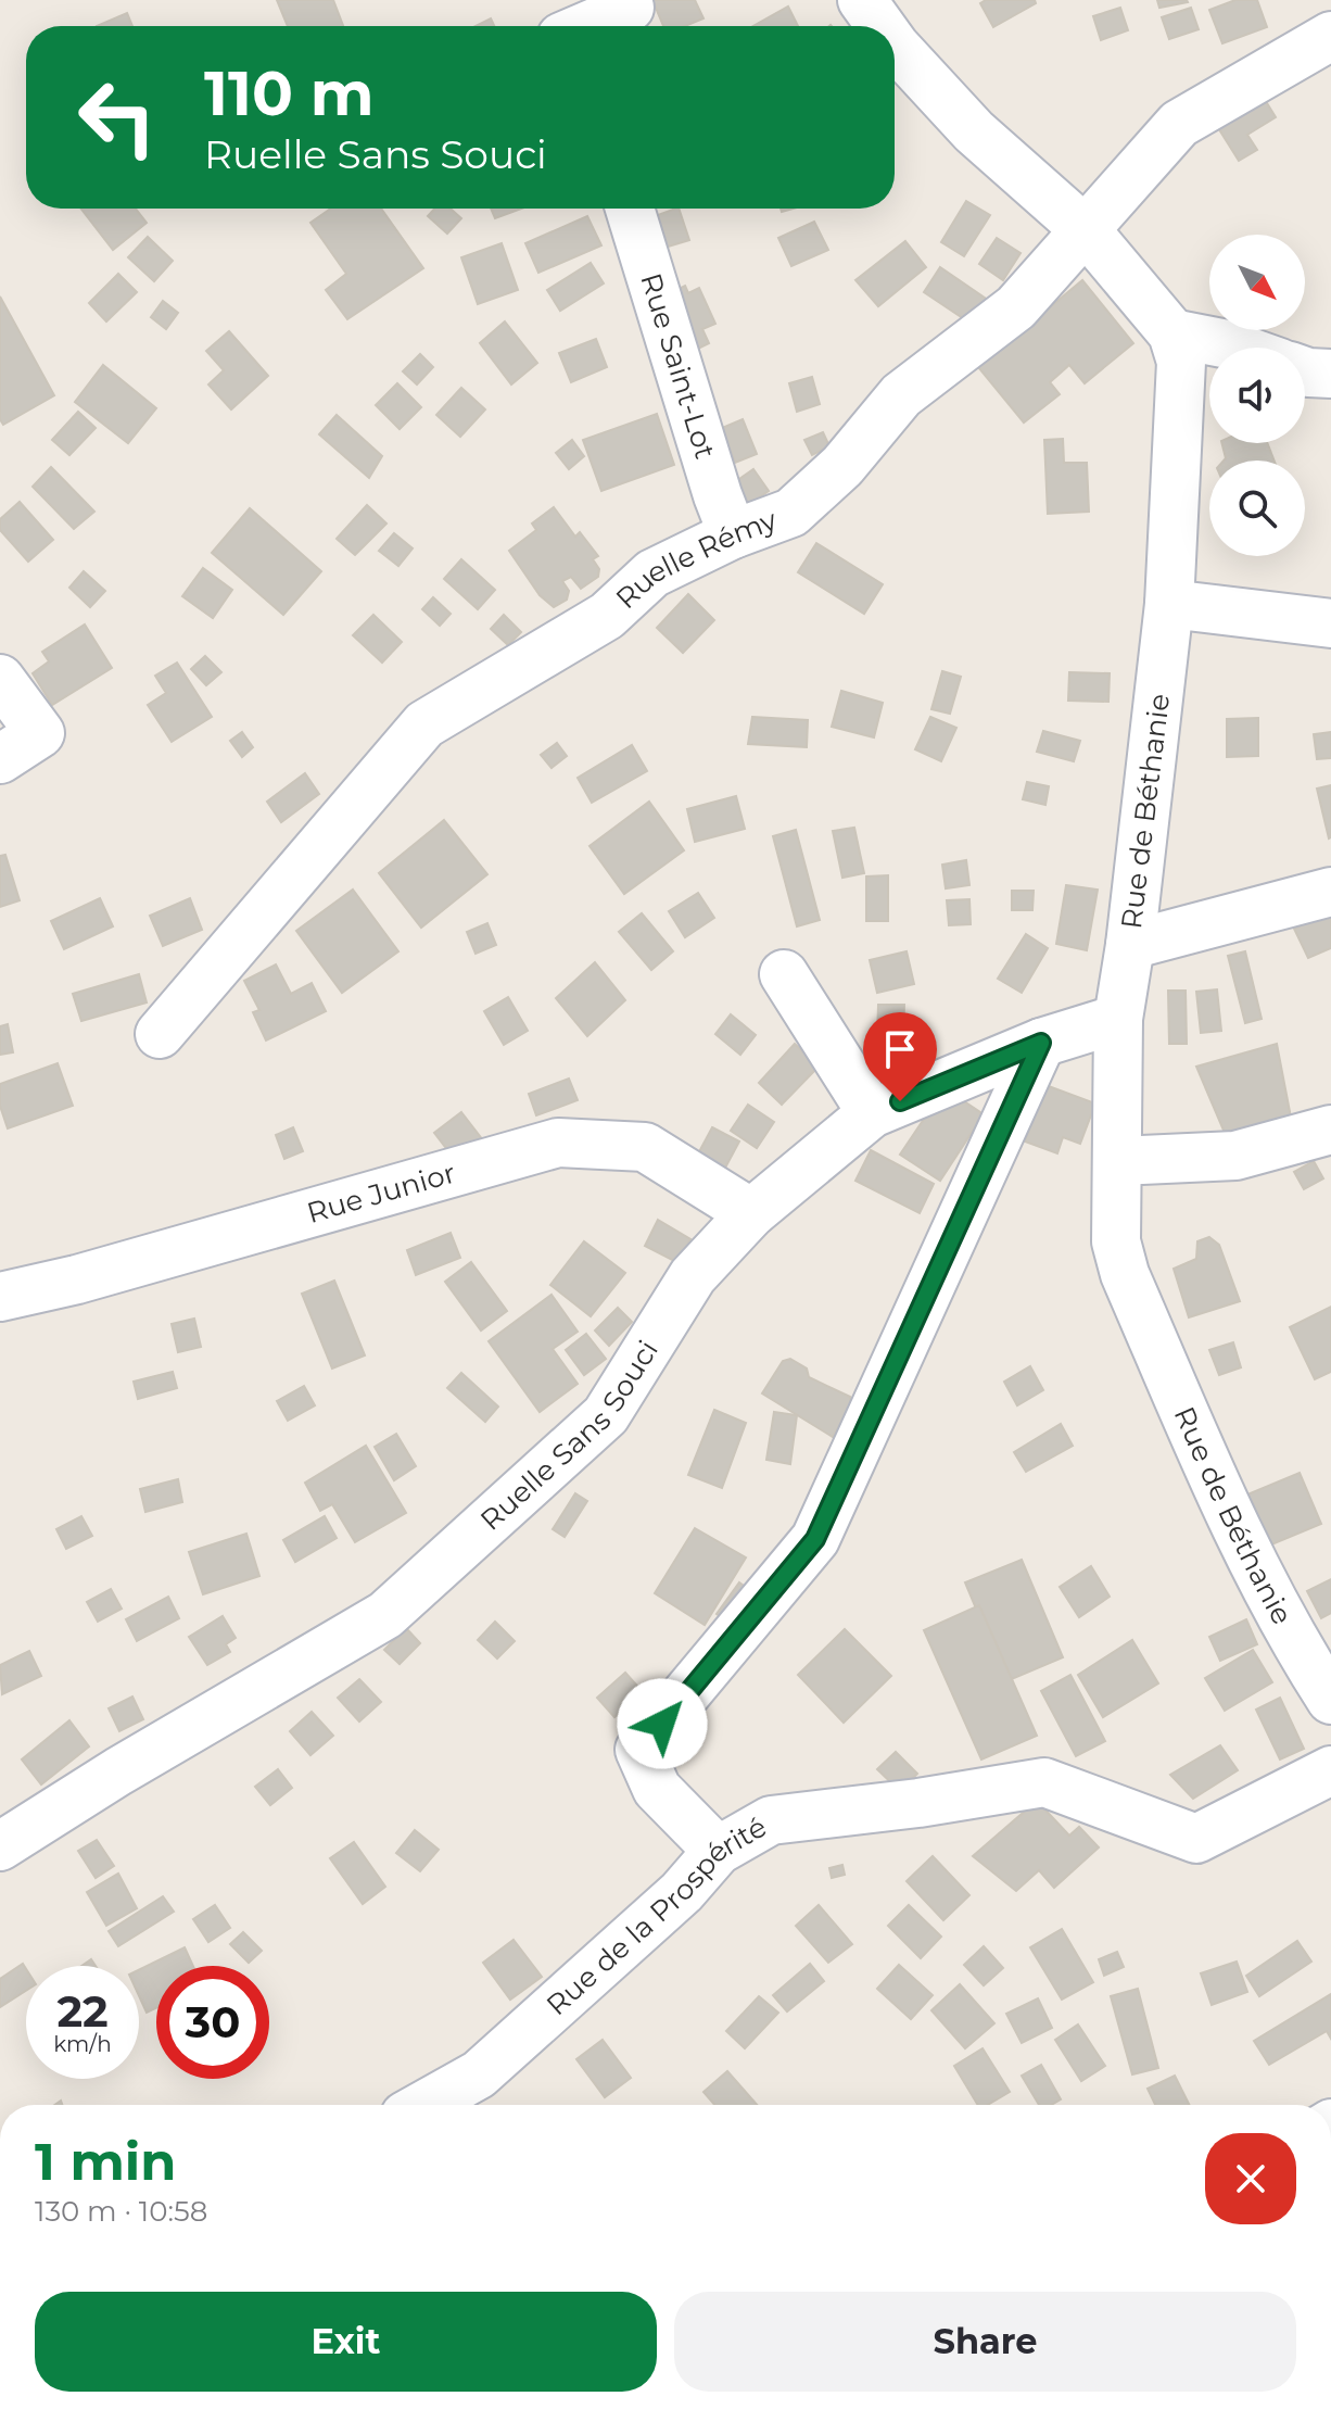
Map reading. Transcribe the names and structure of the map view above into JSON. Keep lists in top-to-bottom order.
{
  "streets": {
    "street": [
      "Rue Saint-Lot",
      "Ruelle Rémy",
      "Rue de Béthanie",
      "Rue Junior",
      "Ruelle Sans Souci",
      "Rue de la Prospérité"
    ]
  },
  "crossings": [
    ["Rue Saint-Lot", "Ruelle Rémy"],
    ["Ruelle Rémy", "Rue de Béthanie"],
    ["Rue de Béthanie", "Ruelle Sans Souci"],
    ["Rue Junior", "Ruelle Sans Souci"]
  ],
  "north": "bottom right",
  "page": {
    "turn": ["110 m", "Ruelle Sans Souci"],
    "speed": "22 km/h",
    "limit": "30",
    "heading": ["1 min", "130 m · 10:58"],
    "buttons": ["Exit", "Share"]
  }
}
